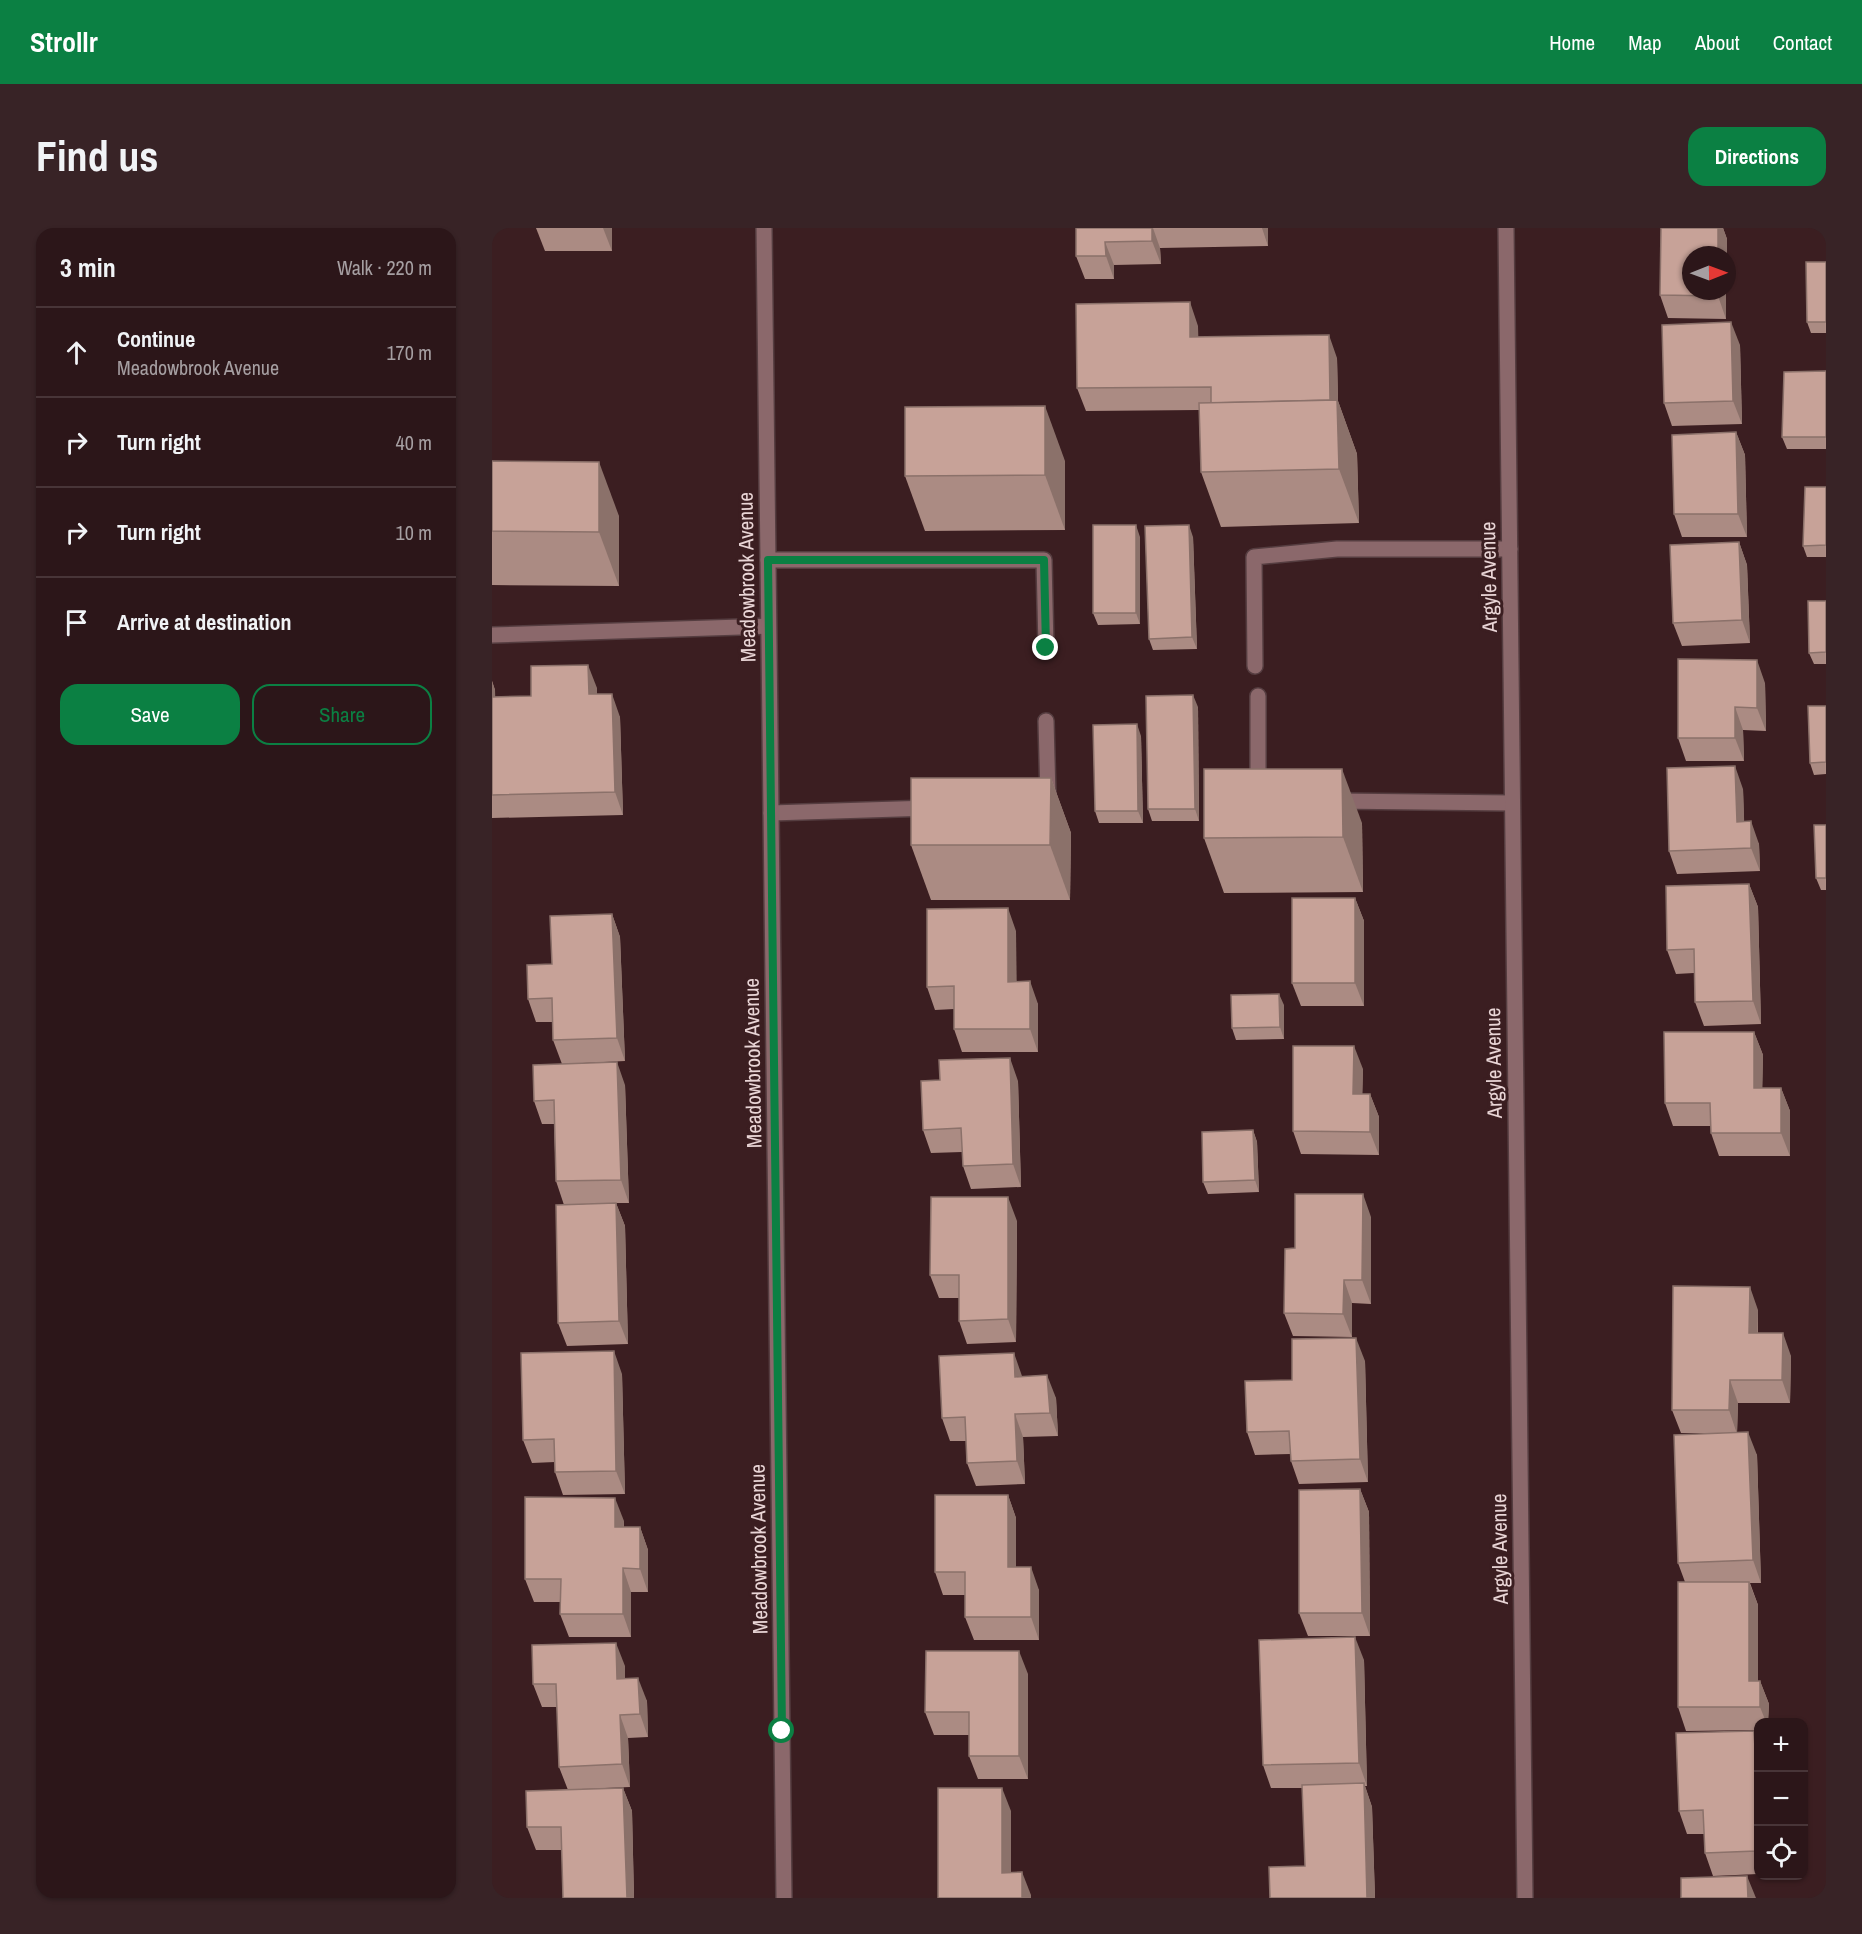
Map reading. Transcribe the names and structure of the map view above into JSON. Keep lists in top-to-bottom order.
{
  "streets": {
    "street": ["Meadowbrook Avenue", "Argyle Avenue"]
  },
  "north": "right",
  "page": {
    "header": "Strollr",
    "nav": [
      "Home",
      "Map",
      "About",
      "Contact"
    ],
    "buttons": [
      "Directions",
      ["Save", "Share"]
    ],
    "title": "Find us",
    "heading": ["3 min", "Walk · 220 m"],
    "list": [
      ["Continue", "Meadowbrook Avenue", "170 m"],
      ["Turn right", "40 m"],
      ["Turn right", "10 m"],
      "Arrive at destination"
    ],
    "map_buttons": ["+", "−"]
  }
}
